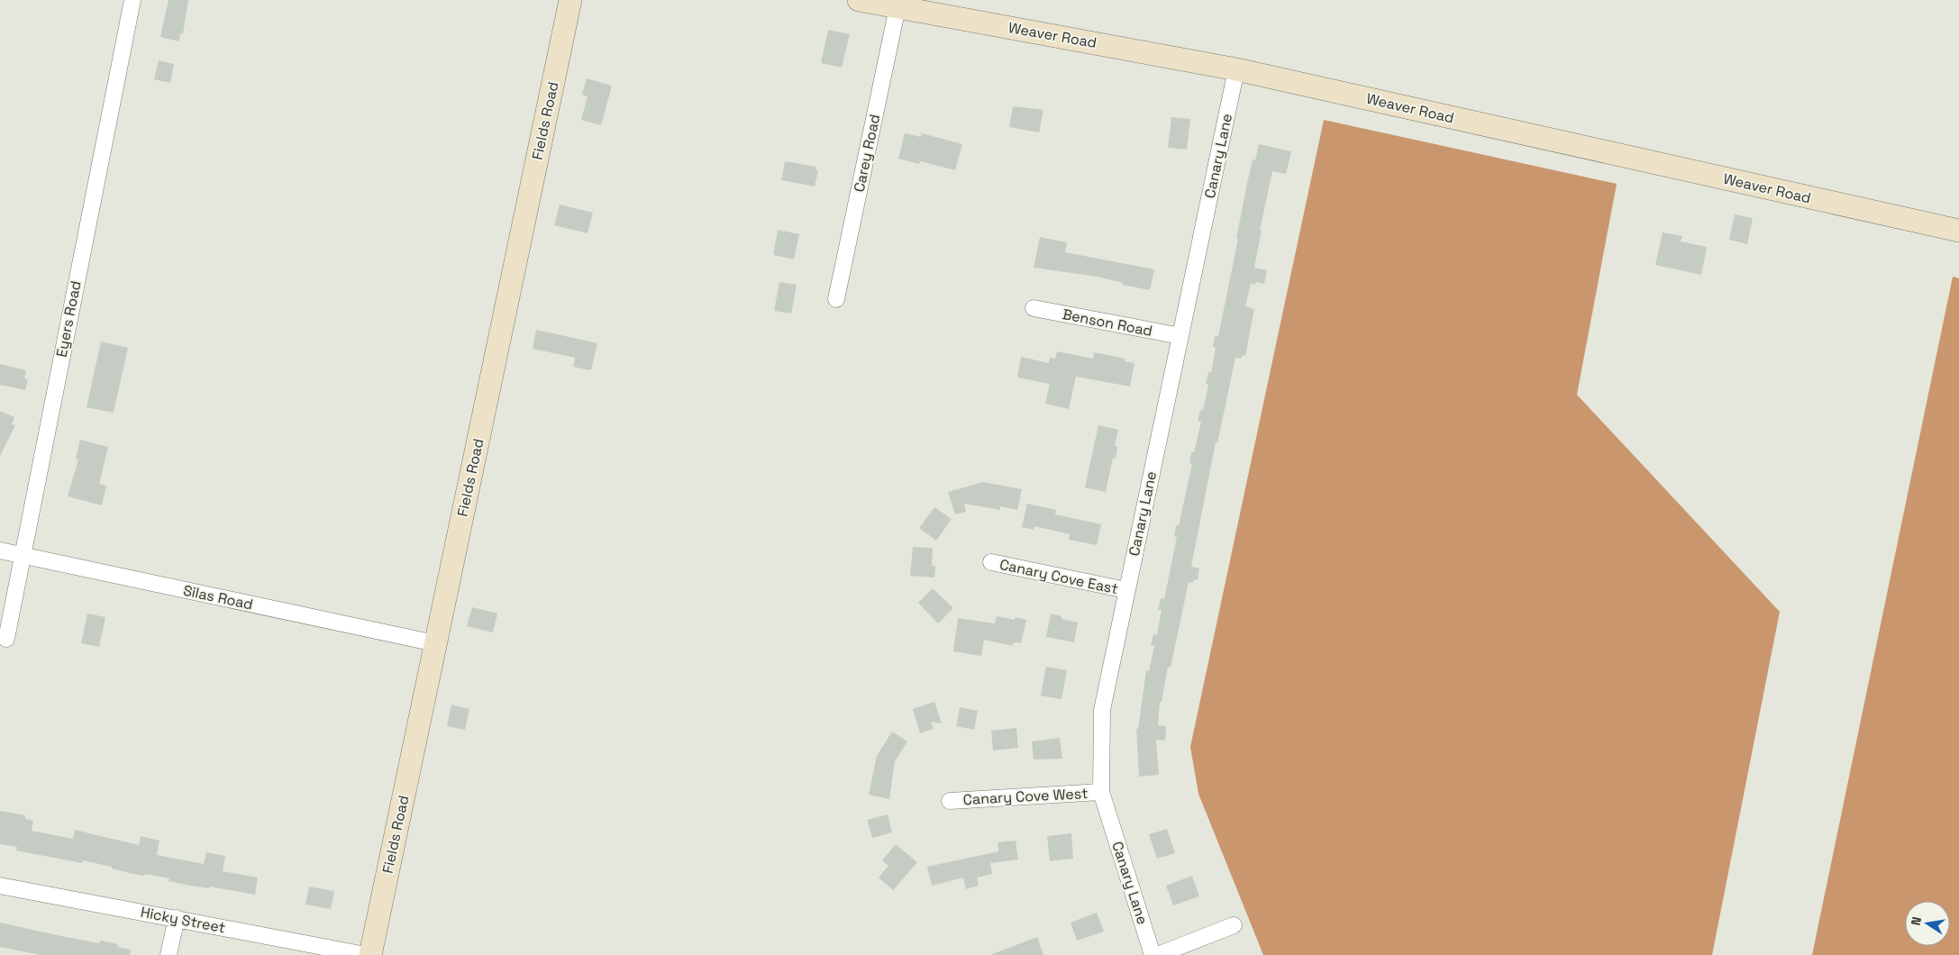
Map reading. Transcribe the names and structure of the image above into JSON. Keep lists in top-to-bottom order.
{
  "streets": {
    "main road": ["Weaver Road", "Fields Road"],
    "street": [
      "Carey Road",
      "Canary Lane",
      "Eyers Road",
      "Benson Road",
      "Canary Cove East",
      "Silas Road",
      "Canary Cove West",
      "Hicky Street"
    ]
  },
  "crossings": [
    ["Weaver Road", "Carey Road"],
    ["Weaver Road", "Canary Lane"],
    ["Fields Road", "Silas Road"],
    ["Canary Lane", "Benson Road"],
    ["Canary Lane", "Canary Cove East"],
    ["Canary Lane", "Canary Cove West"],
    ["Eyers Road", "Silas Road"]
  ],
  "north": "left"
}
